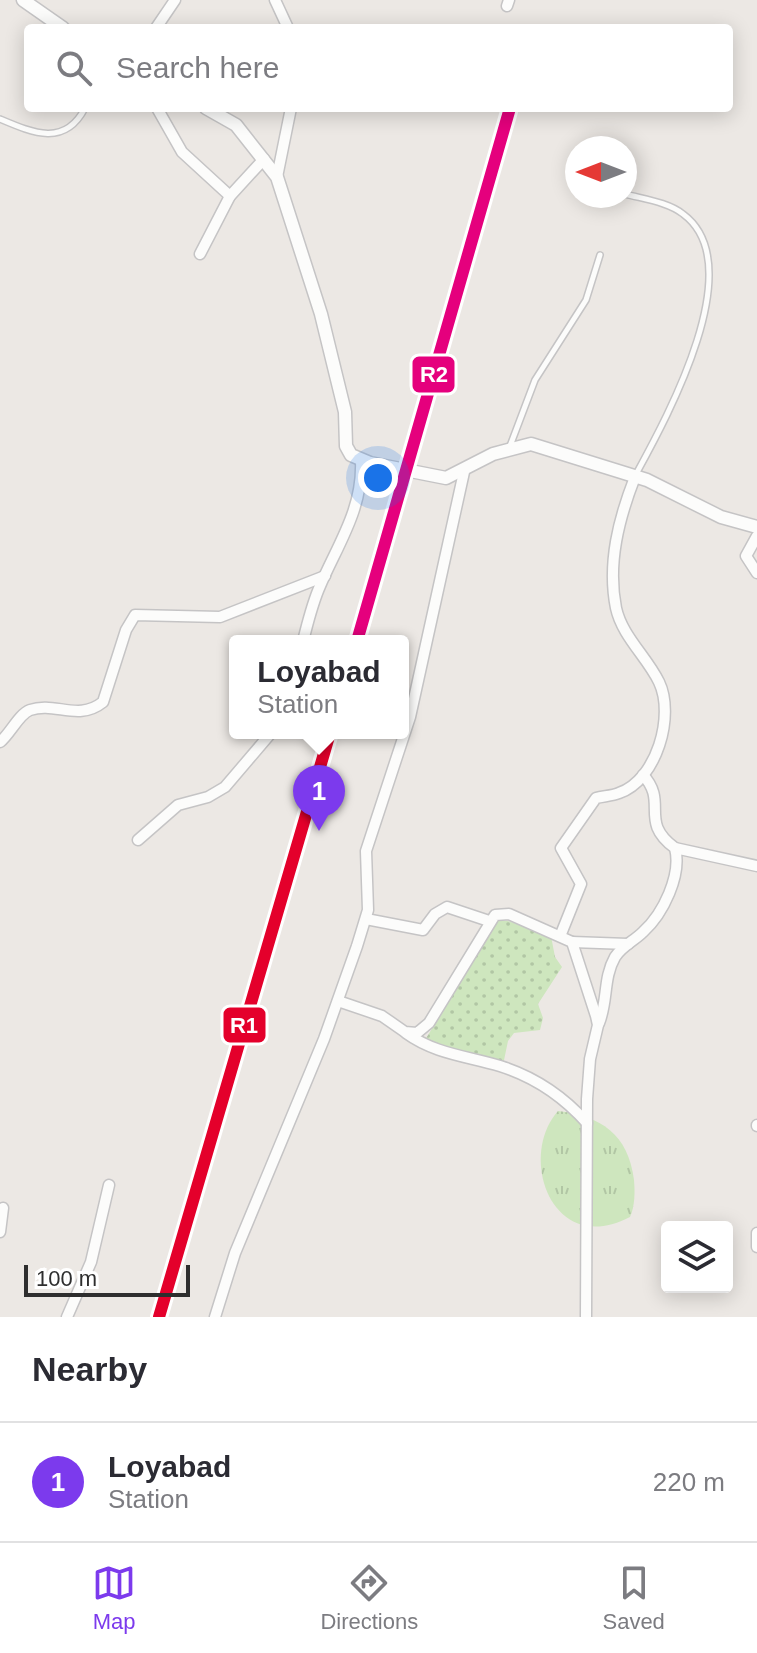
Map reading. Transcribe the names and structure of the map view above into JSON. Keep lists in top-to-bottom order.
{
  "lines": ["transit line R2", "transit line R1"],
  "scale_bar": "100 m",
  "north": "left",
  "page": {
    "search": "Search here",
    "popup": ["Loyabad", "Station"],
    "pins": "1",
    "scale": "100 m",
    "heading": "Nearby",
    "list": [
      {
        "mark": "1",
        "name": "Loyabad",
        "note": "Station",
        "value": "220 m"
      }
    ],
    "nav": ["Map", "Directions", "Saved"]
  }
}
